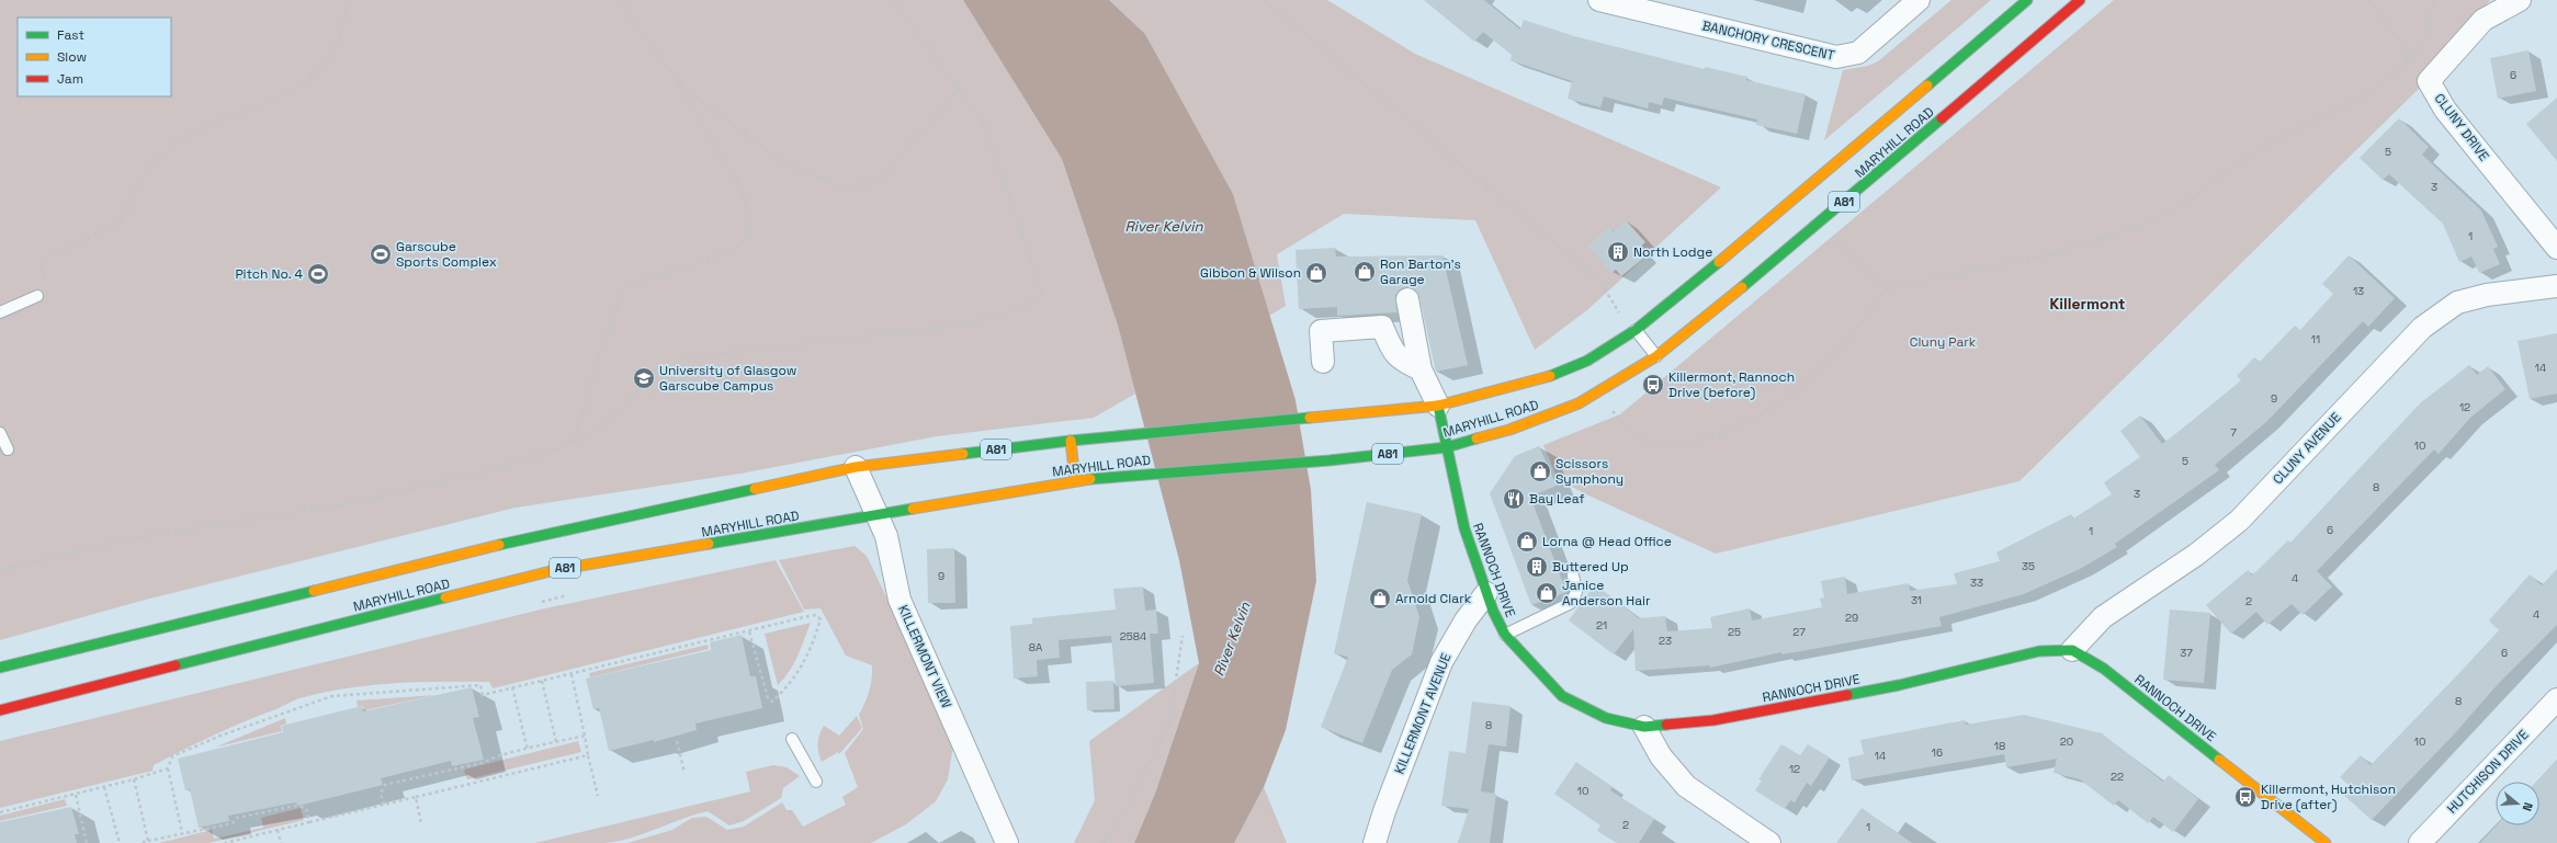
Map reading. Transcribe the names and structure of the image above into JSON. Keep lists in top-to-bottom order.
{
  "streets": {
    "main road": ["MARYHILL ROAD", "A81", "RANNOCH DRIVE"],
    "street": [
      "BANCHORY CRESCENT",
      "CLUNY DRIVE",
      "CLUNY AVENUE",
      "KILLERMONT VIEW",
      "KILLERMONT AVENUE",
      "HUTCHISON DRIVE"
    ]
  },
  "crossings": [
    ["MARYHILL ROAD", "RANNOCH DRIVE"],
    ["MARYHILL ROAD", "KILLERMONT VIEW"],
    ["CLUNY AVENUE", "RANNOCH DRIVE"],
    ["RANNOCH DRIVE", "KILLERMONT AVENUE"]
  ],
  "districts": ["Killermont"],
  "water": ["River Kelvin"],
  "parks": ["Cluny Park"],
  "places": {
    "building": ["North Lodge", "Buttered Up"],
    "sports": ["Garscube Sports Complex", "Pitch No. 4"],
    "shop": [
      "Ron Barton's Garage",
      "Gibbon & Wilson",
      "Scissors Symphony",
      "Lorna @ Head Office",
      "Janice Anderson Hair",
      "Arnold Clark"
    ],
    "school or university": ["University of Glasgow Garscube Campus"],
    "bus stop": ["Killermont, Rannoch Drive (before)", "Killermont, Hutchison Drive (after)"],
    "restaurant": ["Bay Leaf"]
  },
  "house_numbers": [
    "6",
    "5",
    "3",
    "1",
    "13",
    "11",
    "14",
    "9",
    "12",
    "7",
    "10",
    "5",
    "8",
    "3",
    "6",
    "1",
    "35",
    "9",
    "4",
    "33",
    "31",
    "2",
    "4",
    "29",
    "21",
    "25",
    "27",
    "2584",
    "23",
    "8A",
    "37",
    "6",
    "8",
    "8",
    "20",
    "10",
    "18",
    "16",
    "14",
    "12",
    "22",
    "10",
    "2",
    "1"
  ],
  "legend": ["Fast", "Slow", "Jam"],
  "north": "right"
}
